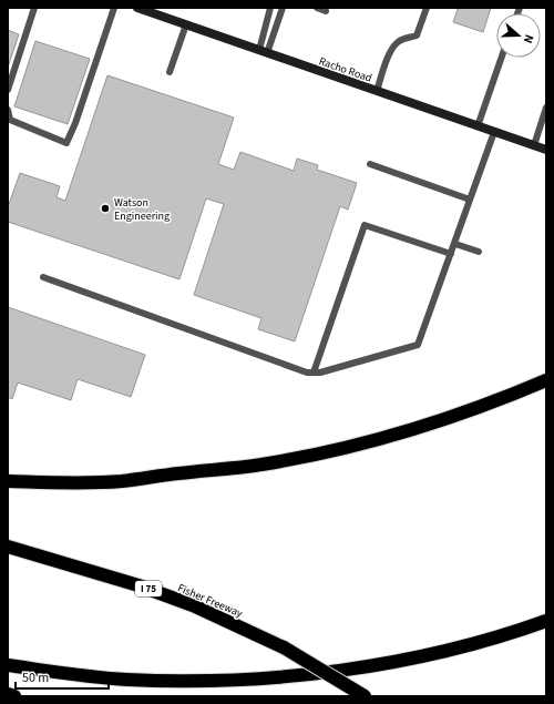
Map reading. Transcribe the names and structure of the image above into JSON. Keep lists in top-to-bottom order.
{
  "streets": {
    "highway": ["I 75", "Fisher Freeway"],
    "street": ["Racho Road"]
  },
  "places": ["Watson Engineering"],
  "scale_bar": "50 m",
  "north": "right"
}
